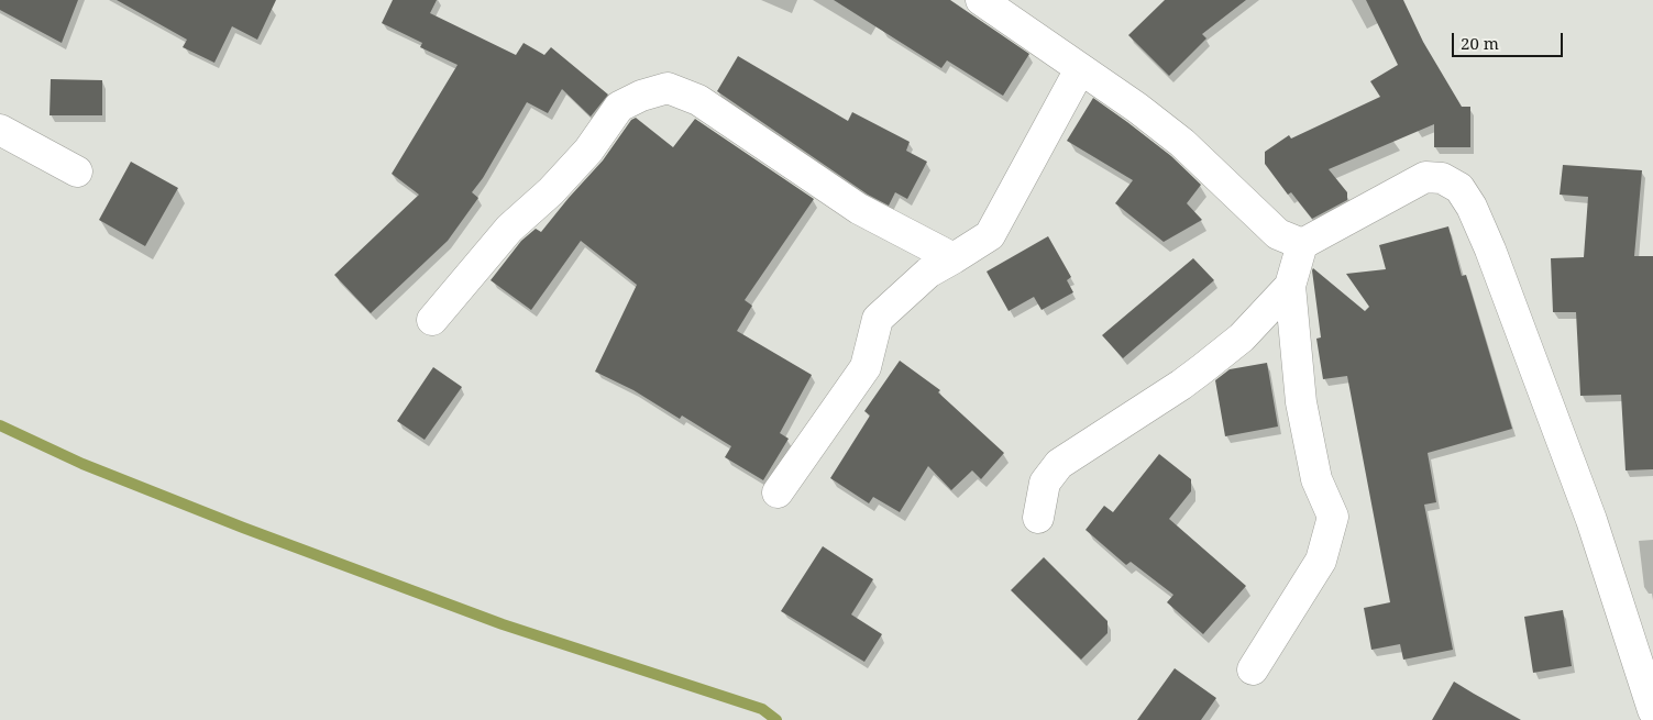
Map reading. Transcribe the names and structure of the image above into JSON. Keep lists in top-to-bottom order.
{
  "scale_bar": "20 m"
}
